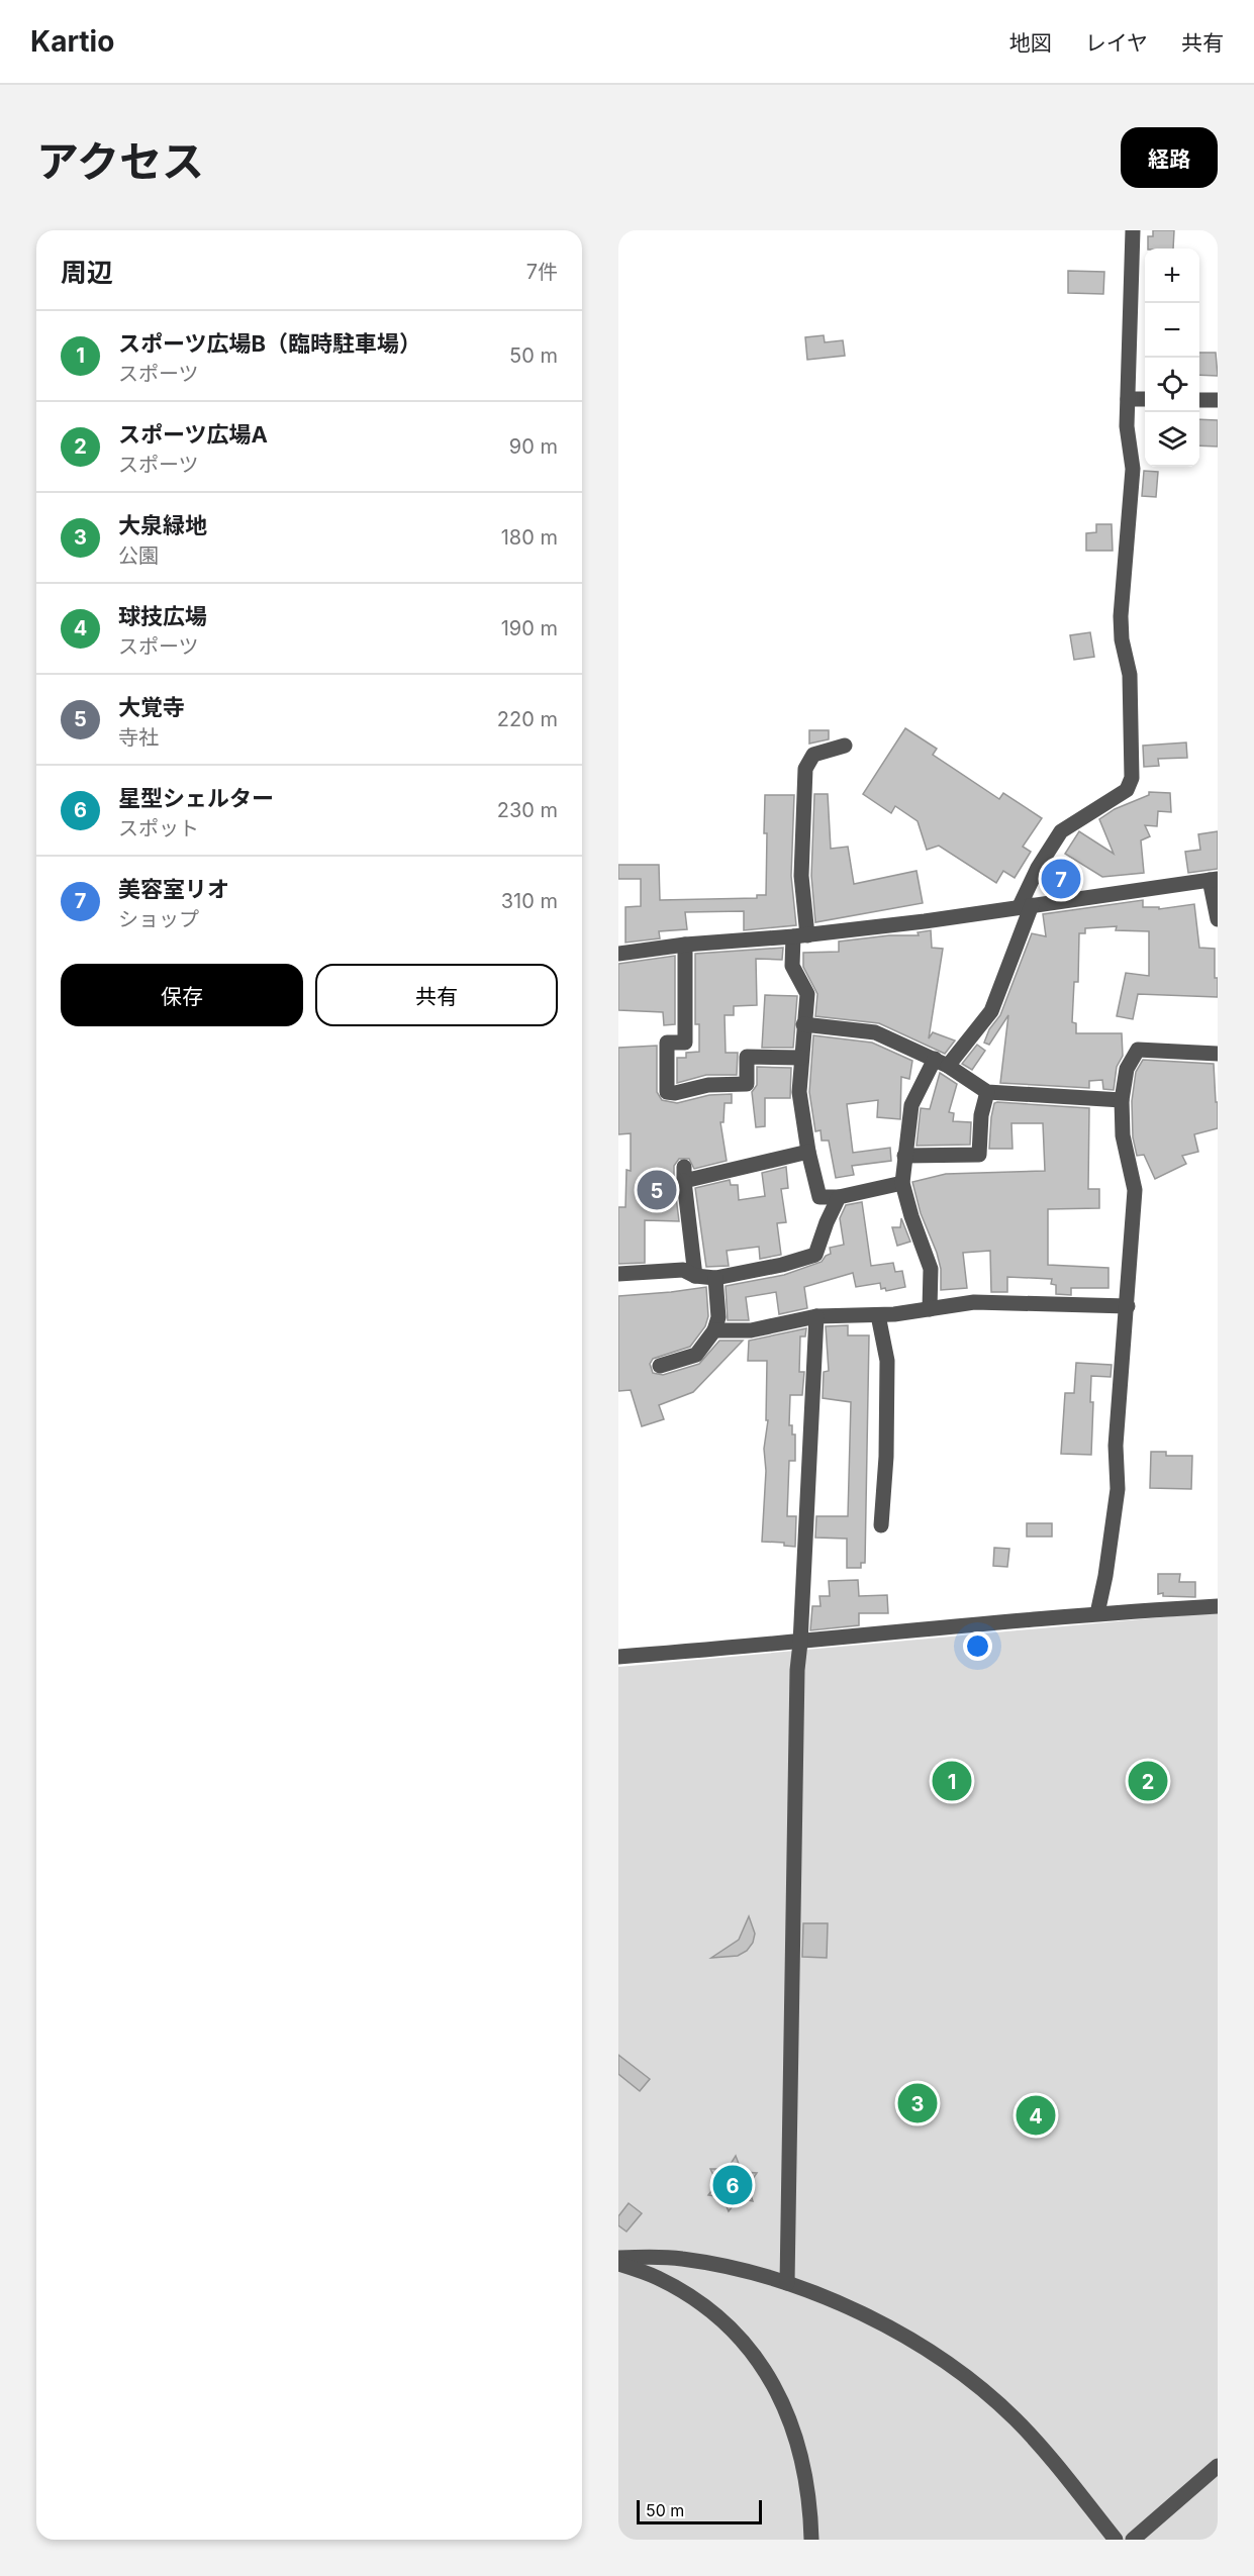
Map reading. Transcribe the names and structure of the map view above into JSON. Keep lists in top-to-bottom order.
{
  "scale_bar": "50 m",
  "page": {
    "header": "Kartio",
    "nav": ["地図", "レイヤ", "共有"],
    "title": "アクセス",
    "buttons": [
      "経路",
      ["保存", "共有"]
    ],
    "heading": ["周辺", "7件"],
    "map_buttons": ["+", "−"],
    "list": [
      {
        "mark": "1",
        "name": "スポーツ広場B（臨時駐車場）",
        "note": "スポーツ",
        "value": "50 m"
      },
      {
        "mark": "2",
        "name": "スポーツ広場A",
        "note": "スポーツ",
        "value": "90 m"
      },
      {
        "mark": "3",
        "name": "大泉緑地",
        "note": "公園",
        "value": "180 m"
      },
      {
        "mark": "4",
        "name": "球技広場",
        "note": "スポーツ",
        "value": "190 m"
      },
      {
        "mark": "5",
        "name": "大覚寺",
        "note": "寺社",
        "value": "220 m"
      },
      {
        "mark": "6",
        "name": "星型シェルター",
        "note": "スポット",
        "value": "230 m"
      },
      {
        "mark": "7",
        "name": "美容室リオ",
        "note": "ショップ",
        "value": "310 m"
      }
    ],
    "pins": [
      "7",
      "5",
      "1",
      "2",
      "3",
      "4",
      "6"
    ],
    "scale": "50 m"
  }
}
